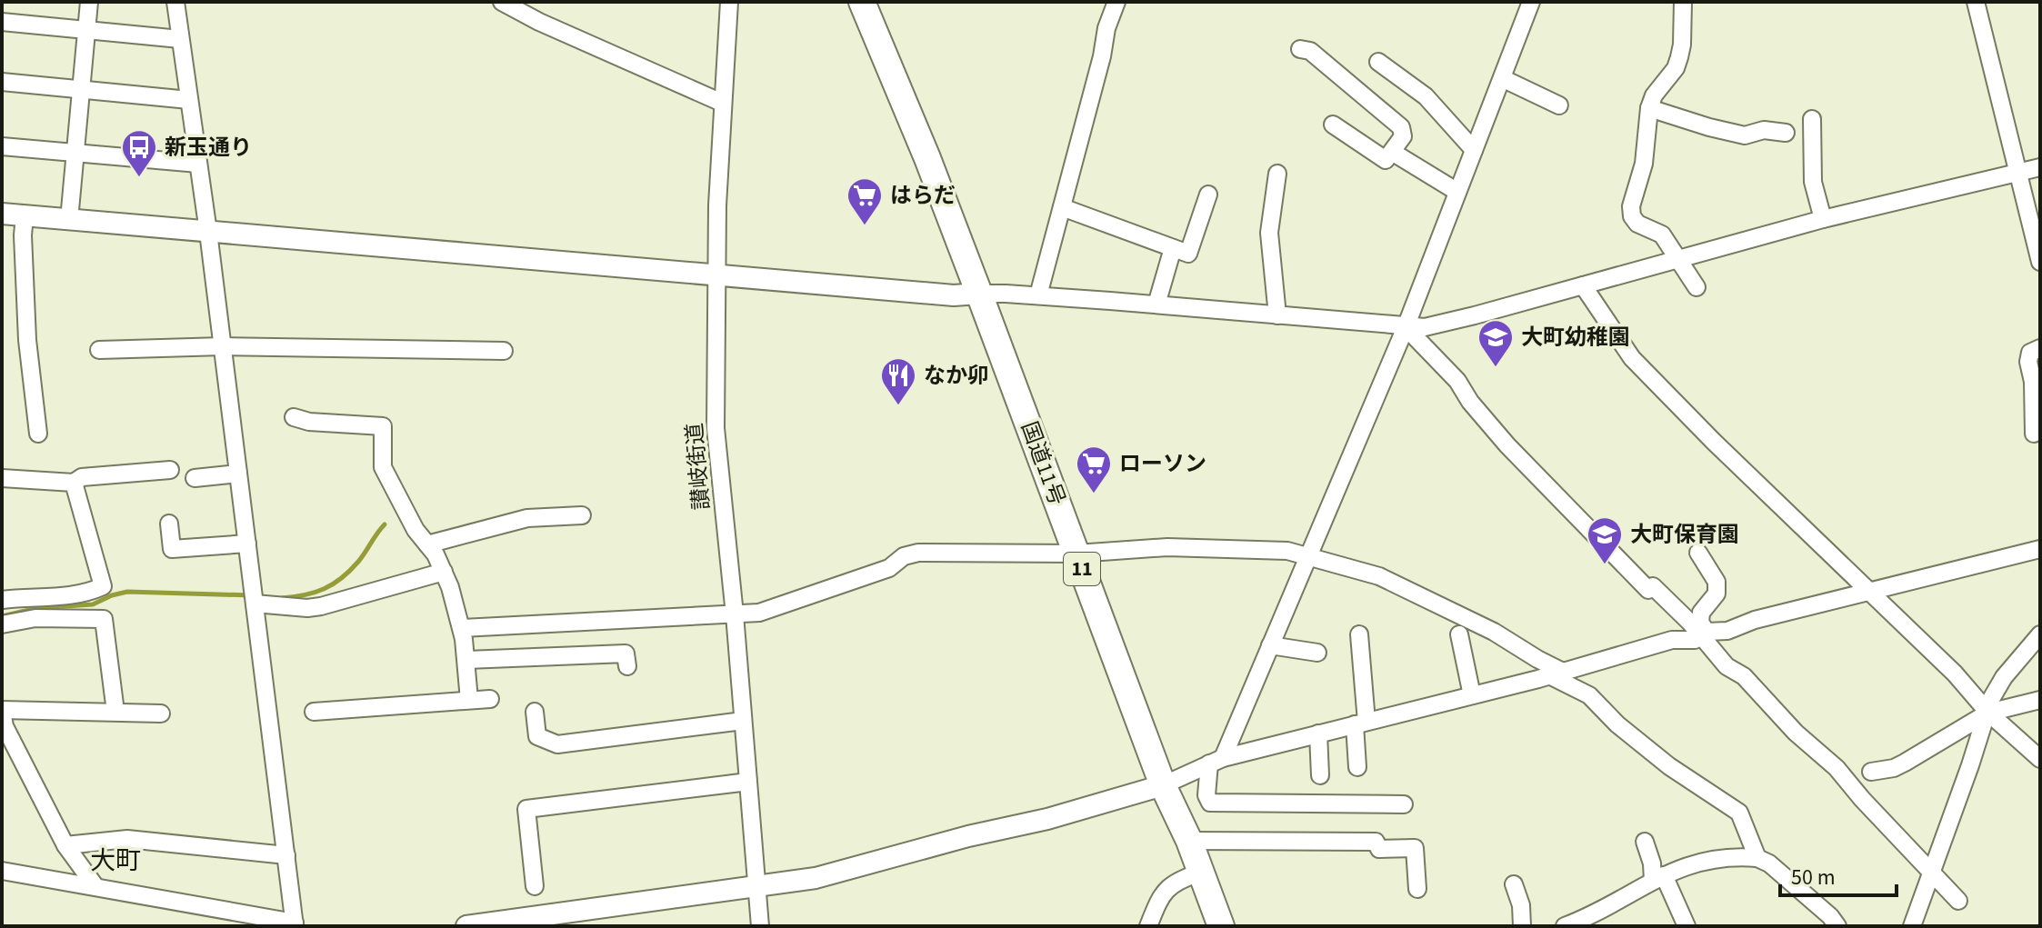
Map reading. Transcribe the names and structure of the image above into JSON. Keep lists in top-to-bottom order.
{
  "streets": {
    "highway": ["国道11号", "11"],
    "street": ["讃岐街道"]
  },
  "districts": ["大町"],
  "places": {
    "bus stop": ["新玉通り"],
    "supermarket": ["はらだ", "ローソン"],
    "school or university": ["大町幼稚園", "大町保育園"],
    "restaurant": ["なか卯"]
  },
  "scale_bar": "50 m"
}
